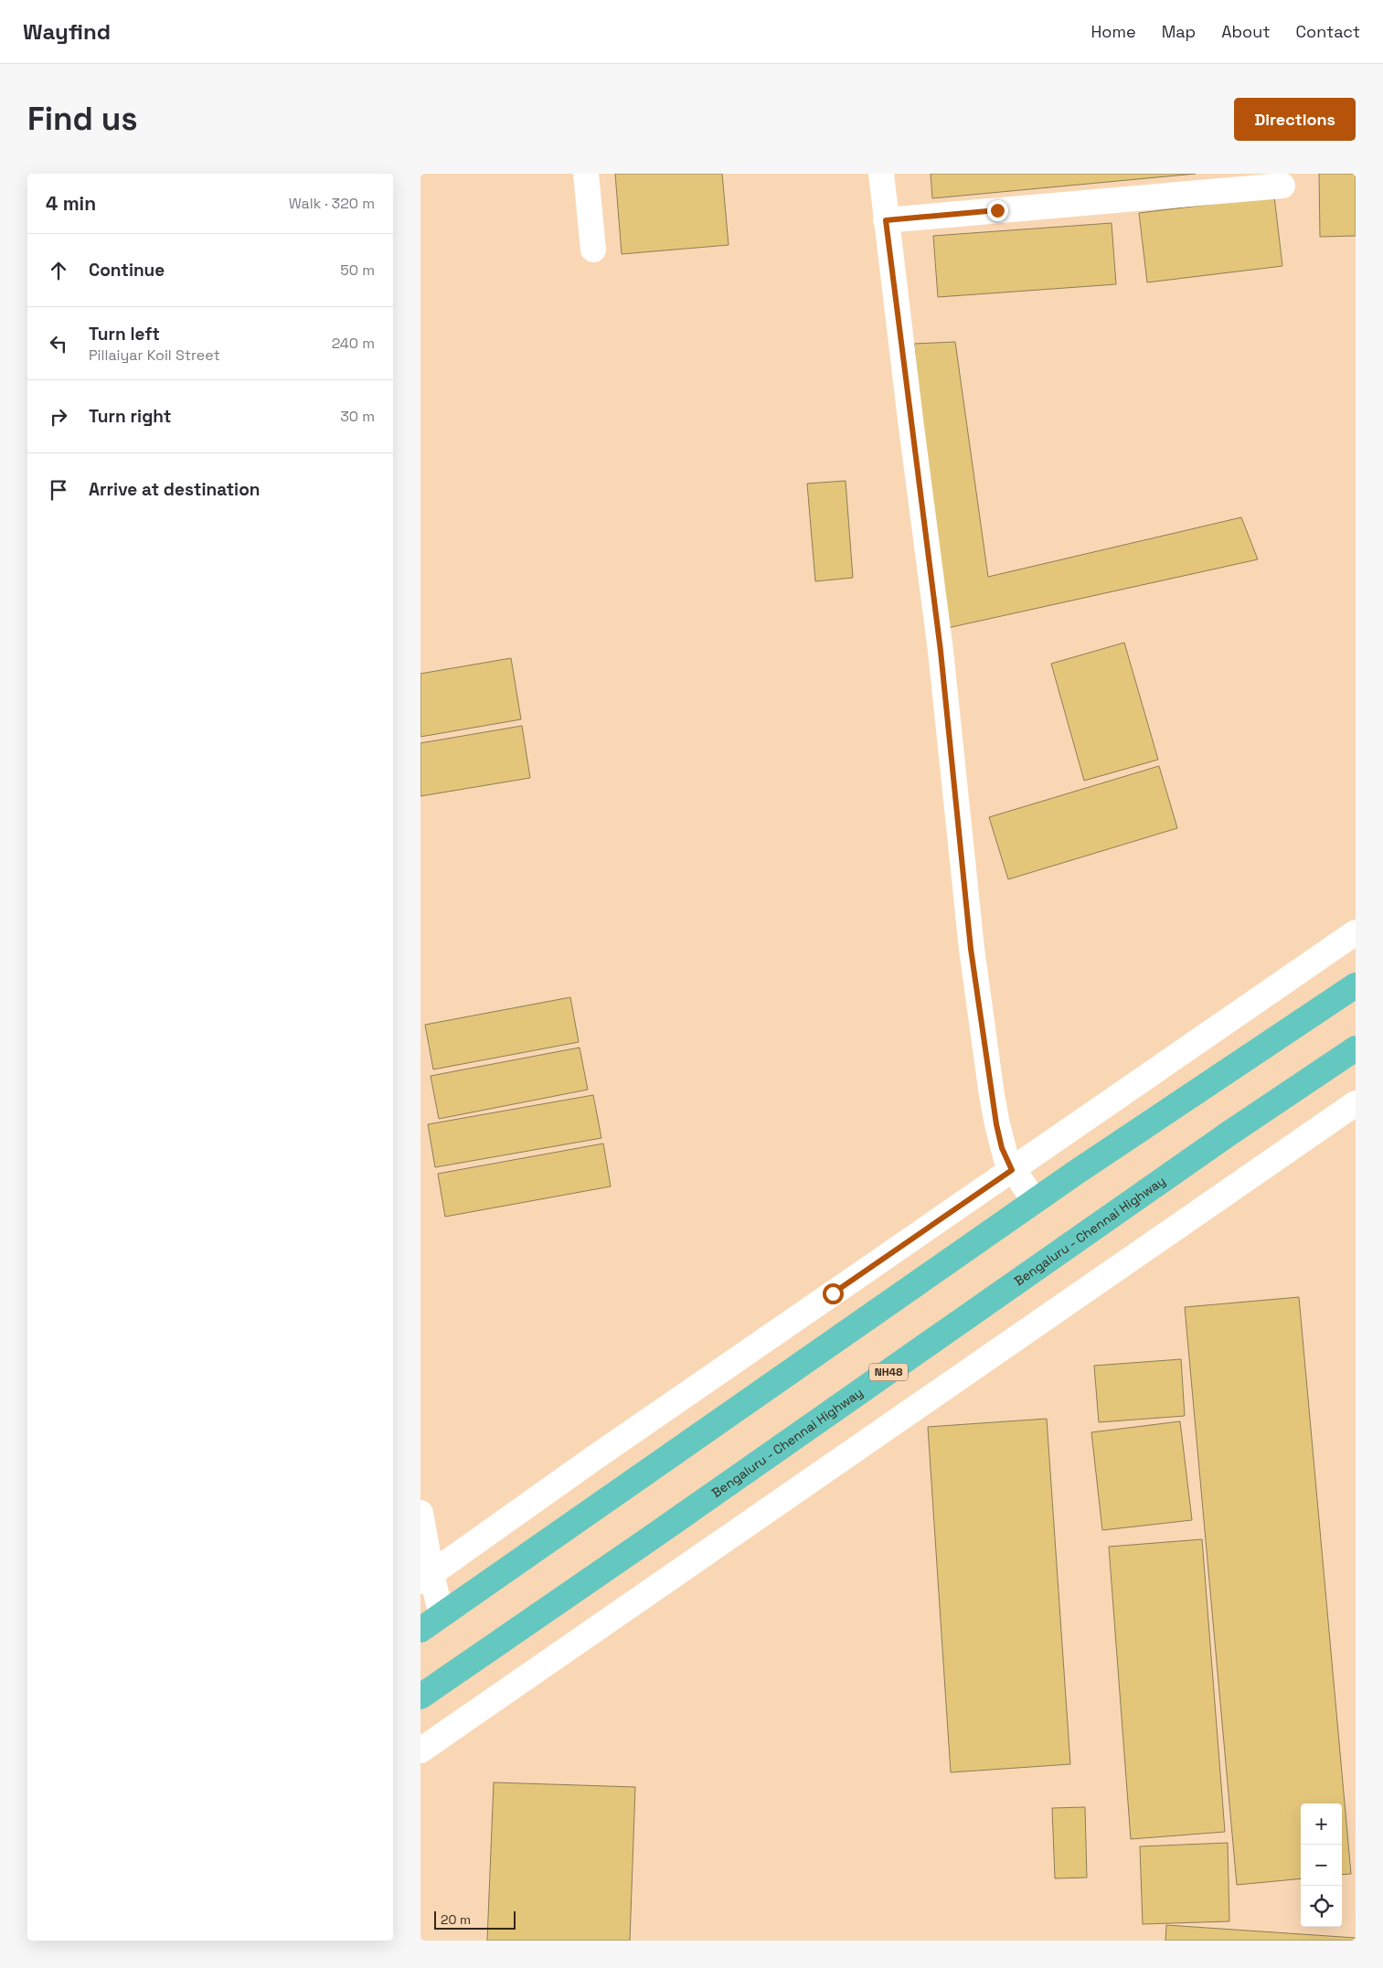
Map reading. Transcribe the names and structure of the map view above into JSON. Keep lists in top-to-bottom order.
{
  "streets": {
    "highway": ["Bengaluru - Chennai Highway", "NH48"]
  },
  "scale_bar": "20 m",
  "page": {
    "header": "Wayfind",
    "nav": [
      "Home",
      "Map",
      "About",
      "Contact"
    ],
    "buttons": "Directions",
    "title": "Find us",
    "heading": ["4 min", "Walk · 320 m"],
    "list": [
      ["Continue", "50 m"],
      ["Turn left", "Pillaiyar Koil Street", "240 m"],
      ["Turn right", "30 m"],
      "Arrive at destination"
    ],
    "map_buttons": ["+", "−"],
    "scale": "20 m"
  }
}
